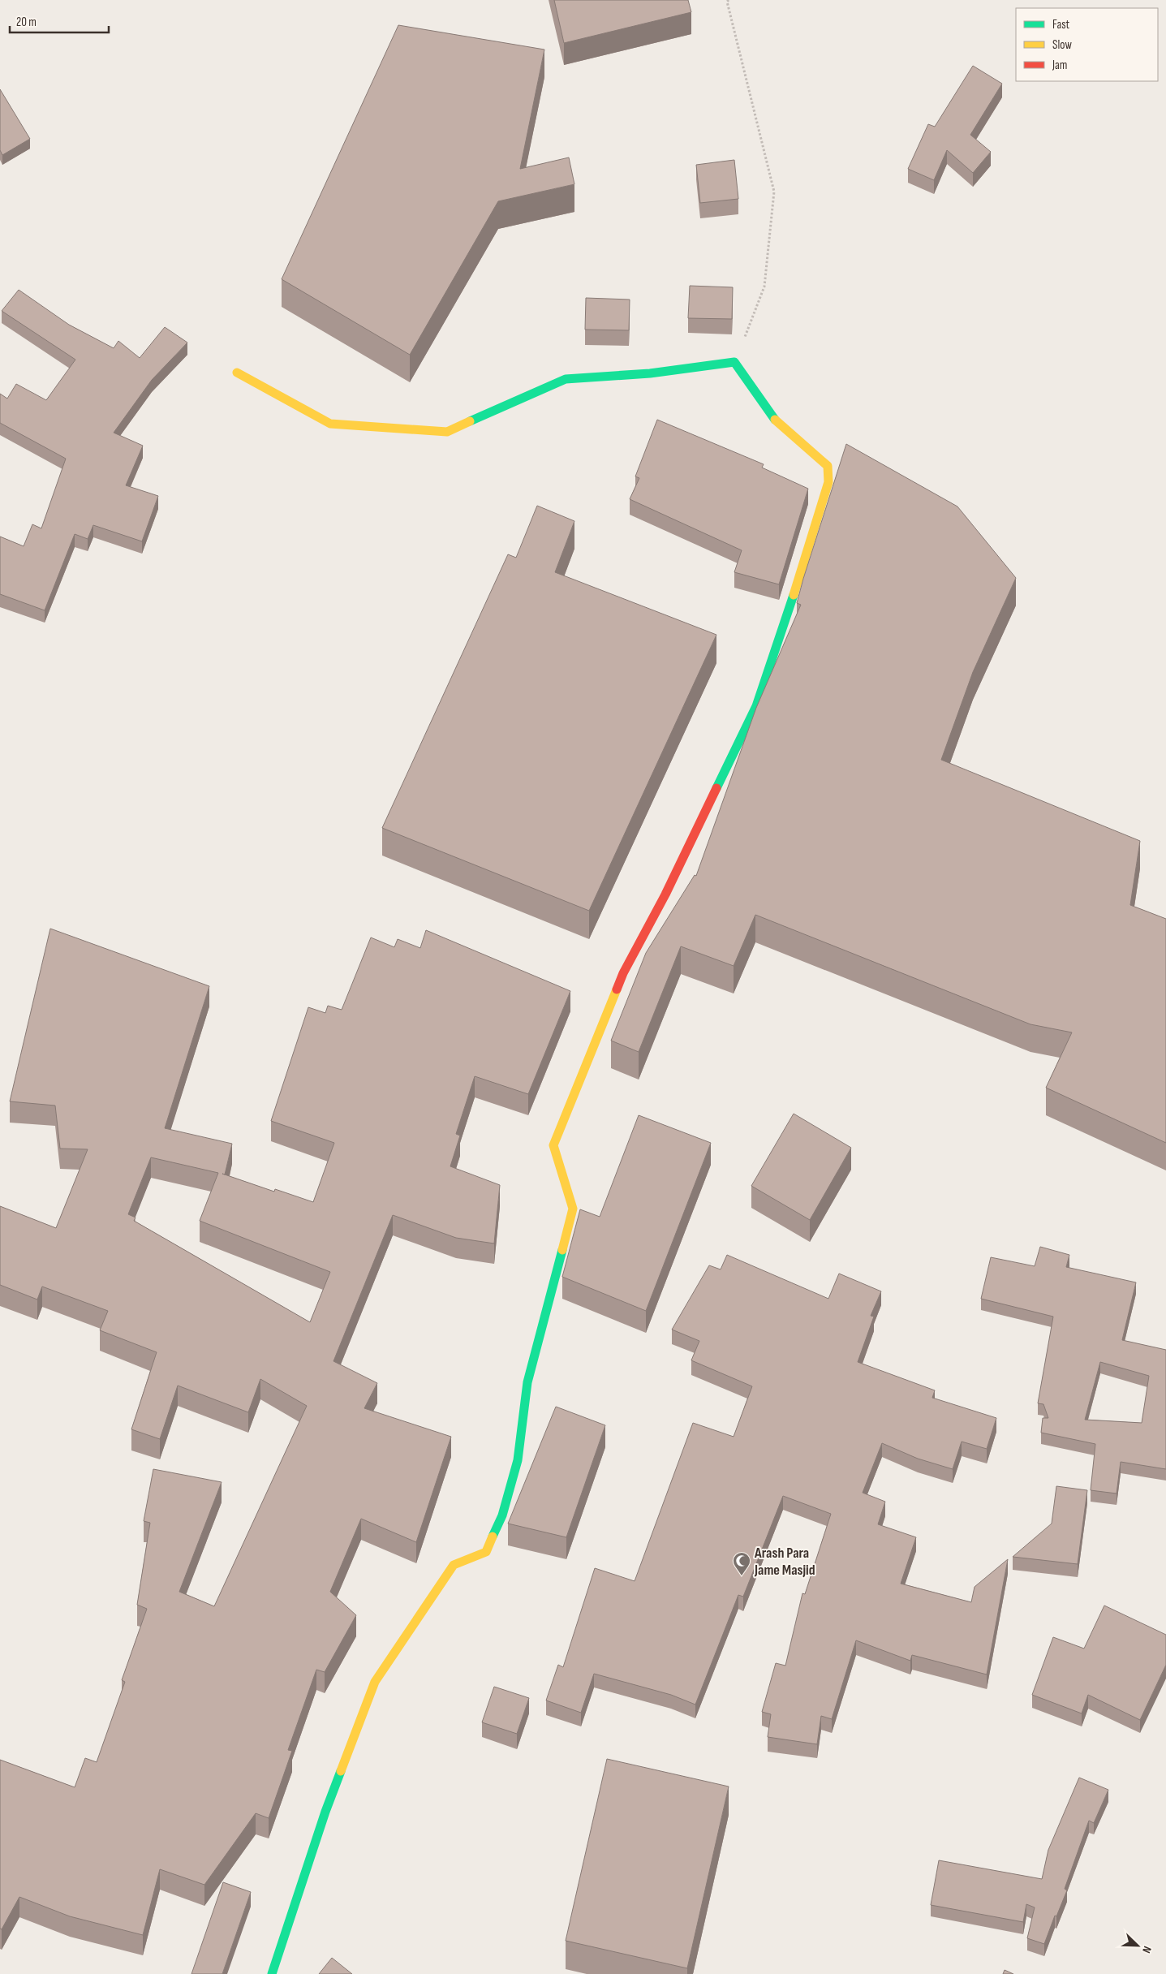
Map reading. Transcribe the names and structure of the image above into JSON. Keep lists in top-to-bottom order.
{
  "places": {
    "mosque": ["Arash Para Jame Masjid"]
  },
  "legend": ["Fast", "Slow", "Jam"],
  "scale_bar": "20 m",
  "north": "bottom right"
}
